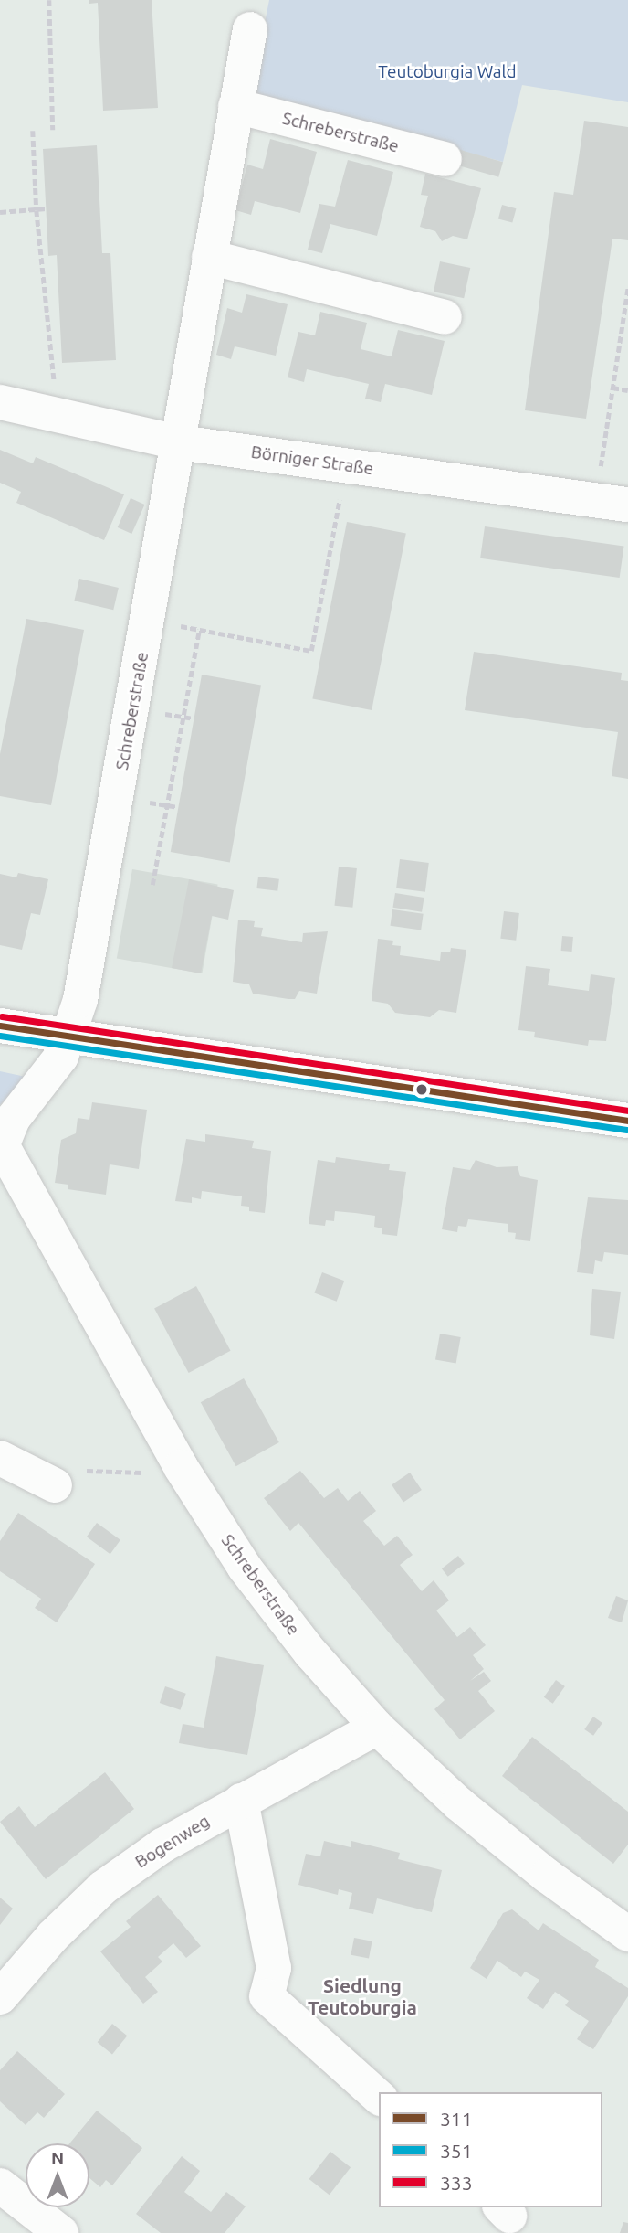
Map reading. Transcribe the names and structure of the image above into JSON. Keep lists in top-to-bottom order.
{
  "streets": {
    "street": ["Schreberstraße", "Börniger Straße", "Bogenweg"]
  },
  "crossings": [
    ["Schreberstraße", "Börniger Straße"],
    ["Schreberstraße", "Bogenweg"]
  ],
  "districts": ["Siedlung Teutoburgia"],
  "parks": ["Teutoburgia Wald"],
  "lines": ["transit line 333", "transit line 311", "transit line 351"],
  "legend": ["311", "351", "333"],
  "north": "top"
}
